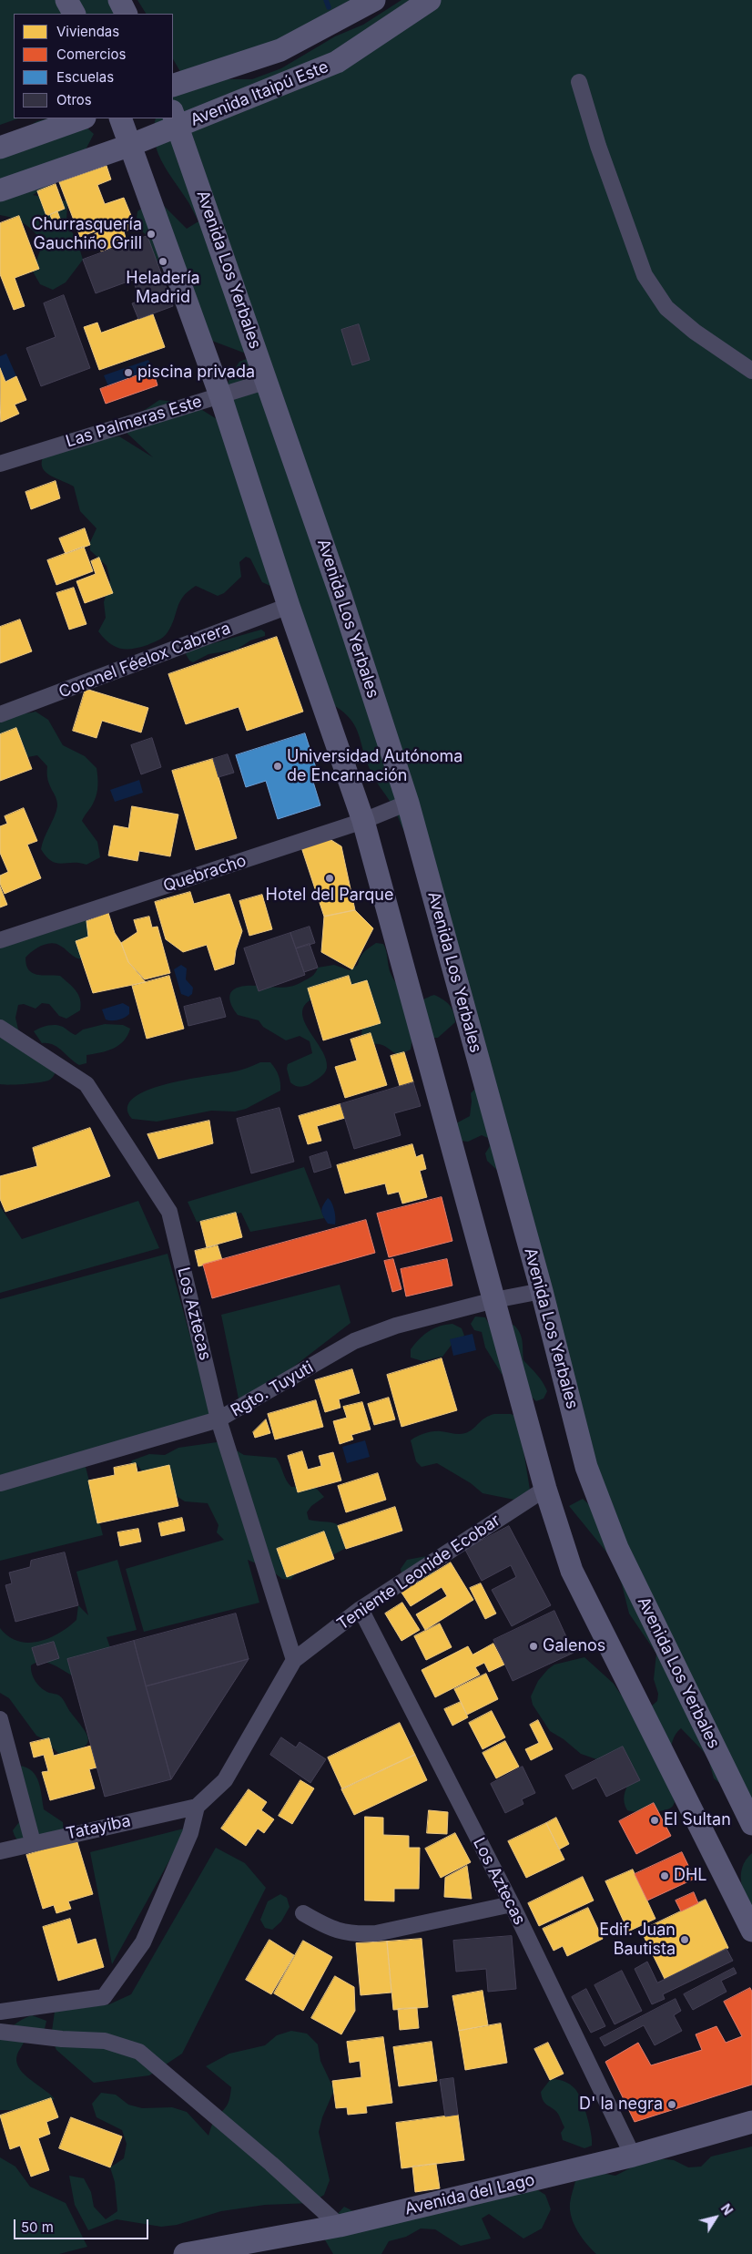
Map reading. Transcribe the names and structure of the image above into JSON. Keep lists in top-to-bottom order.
{
  "streets": {
    "street": [
      "Avenida Itaipú Este",
      "Avenida Los Yerbales",
      "Las Palmeras Este",
      "Coronel Féelox Cabrera",
      "Quebracho",
      "Los Aztecas",
      "Rgto. Tuyuti",
      "Teniente Leonide Ecobar",
      "Tatayiba",
      "Avenida del Lago"
    ]
  },
  "crossings": [
    ["Avenida Itaipú Este", "Avenida Los Yerbales"],
    ["Avenida Los Yerbales", "Las Palmeras Este"],
    ["Avenida Los Yerbales", "Quebracho"],
    ["Avenida Los Yerbales", "Rgto. Tuyuti"],
    ["Los Aztecas", "Rgto. Tuyuti"],
    ["Los Aztecas", "Teniente Leonide Ecobar"],
    ["Los Aztecas", "Avenida del Lago"]
  ],
  "places": [
    "Churrasquería Gauchiño Grill",
    "Heladería Madrid",
    "piscina privada",
    "Universidad Autónoma de Encarnación",
    "Hotel del Parque",
    "Galenos",
    "El Sultan",
    "DHL",
    "Edif. Juan Bautista",
    "D' la negra"
  ],
  "legend": [
    "Viviendas",
    "Comercios",
    "Escuelas",
    "Otros"
  ],
  "scale_bar": "50 m",
  "north": "top right"
}
